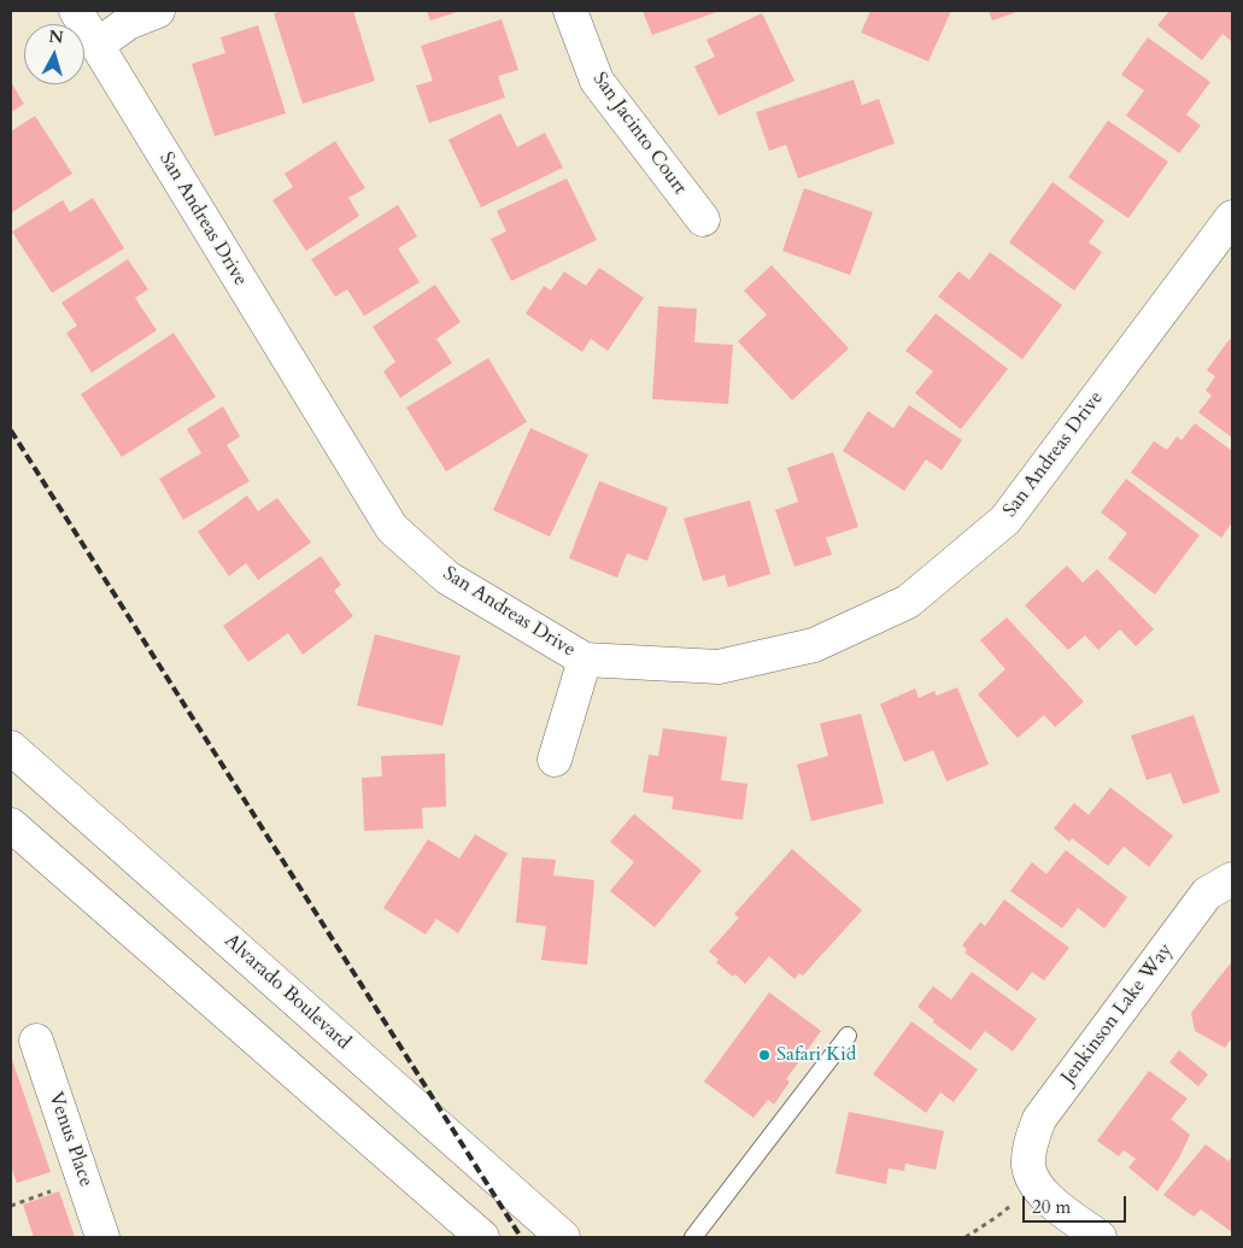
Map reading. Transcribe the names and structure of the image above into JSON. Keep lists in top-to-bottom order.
{
  "streets": {
    "street": [
      "San Jacinto Court",
      "San Andreas Drive",
      "Alvarado Boulevard",
      "Jenkinson Lake Way",
      "Venus Place"
    ]
  },
  "places": ["Safari Kid"],
  "scale_bar": "20 m",
  "north": "top"
}
